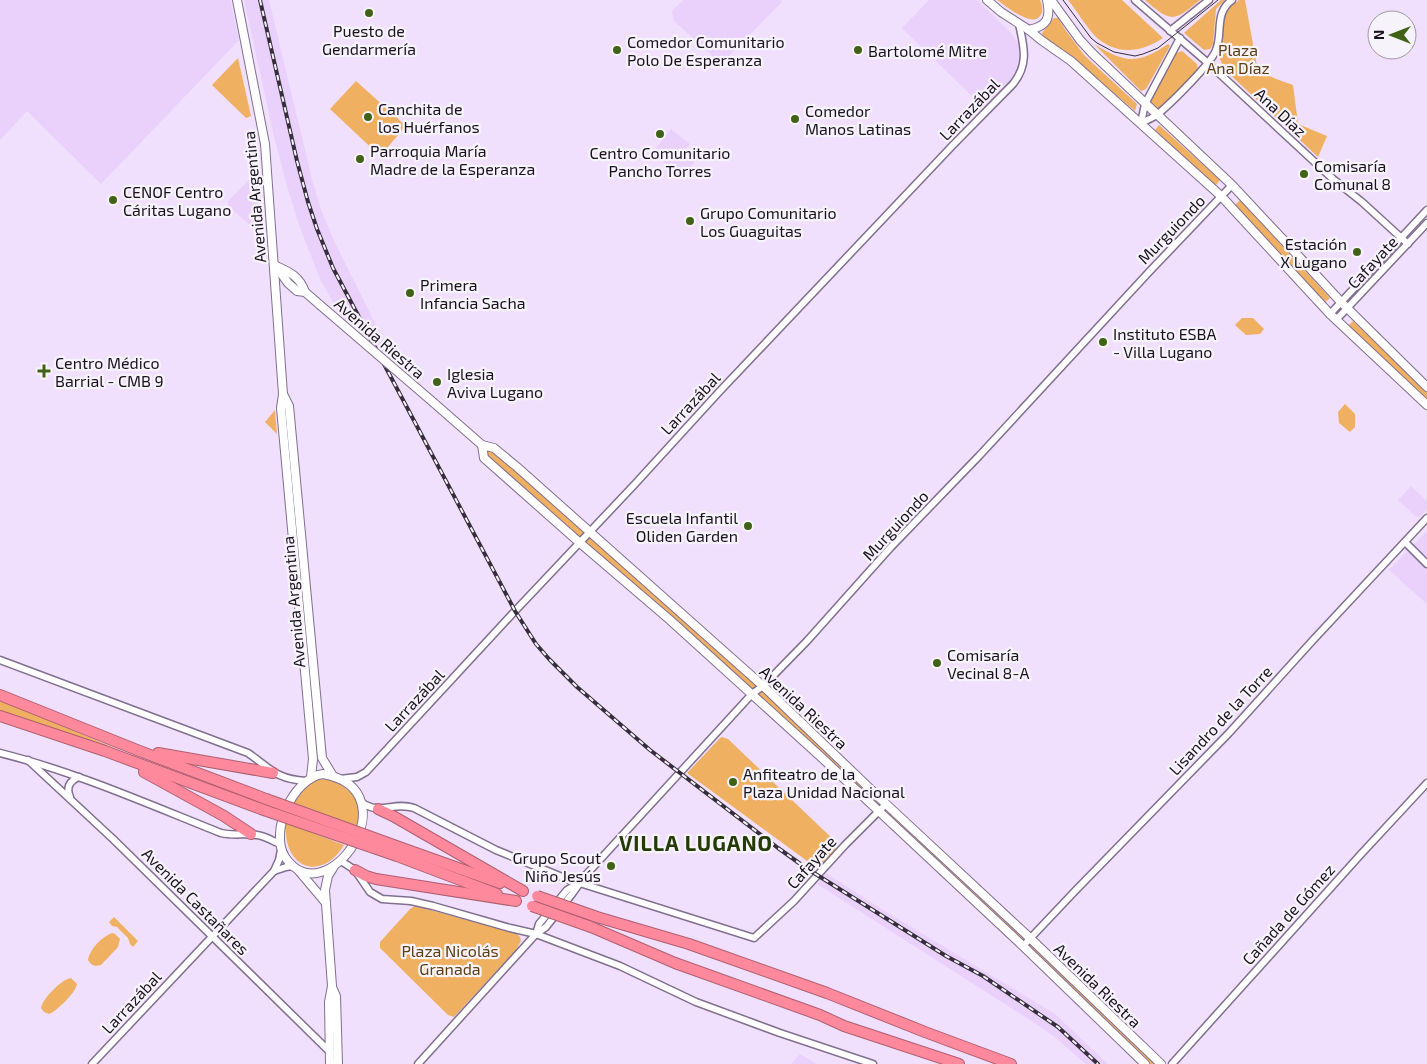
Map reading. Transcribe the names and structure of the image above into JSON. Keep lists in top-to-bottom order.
{
  "streets": {
    "main road": ["Avenida Argentina", "Avenida Riestra"],
    "street": [
      "Larrazábal",
      "Ana Díaz",
      "Murguiondo",
      "Cafayate",
      "Lisandro de la Torre",
      "Avenida Castañares",
      "Cañada de Gómez"
    ]
  },
  "crossings": [
    ["Larrazábal", "Avenida Argentina"],
    ["Larrazábal", "Avenida Riestra"],
    ["Larrazábal", "Avenida Castañares"],
    ["Ana Díaz", "Cafayate"],
    ["Avenida Argentina", "Avenida Riestra"],
    ["Murguiondo", "Cafayate"],
    ["Murguiondo", "Avenida Riestra"],
    ["Cafayate", "Avenida Riestra"],
    ["Avenida Riestra", "Lisandro de la Torre"]
  ],
  "districts": ["VILLA LUGANO"],
  "parks": ["Plaza Ana Díaz", "Plaza Nicolás Granada"],
  "places": {
    "other": [
      "Puesto de Gendarmería",
      "Comedor Comunitario Polo De Esperanza",
      "Bartolomé Mitre",
      "Canchita de los Huérfanos",
      "Comedor Manos Latinas",
      "Centro Comunitario Pancho Torres",
      "Parroquia María Madre de la Esperanza",
      "Comisaría Comunal 8",
      "CENOF Centro Cáritas Lugano",
      "Grupo Comunitario Los Guaguitas",
      "Estación X Lugano",
      "Primera Infancia Sacha",
      "Instituto ESBA - Villa Lugano",
      "Iglesia Aviva Lugano",
      "Escuela Infantil Oliden Garden",
      "Comisaría Vecinal 8-A",
      "Anfiteatro de la Plaza Unidad Nacional",
      "Grupo Scout Niño Jesús"
    ],
    "health": ["Centro Médico Barrial - CMB 9"]
  },
  "north": "left"
}
